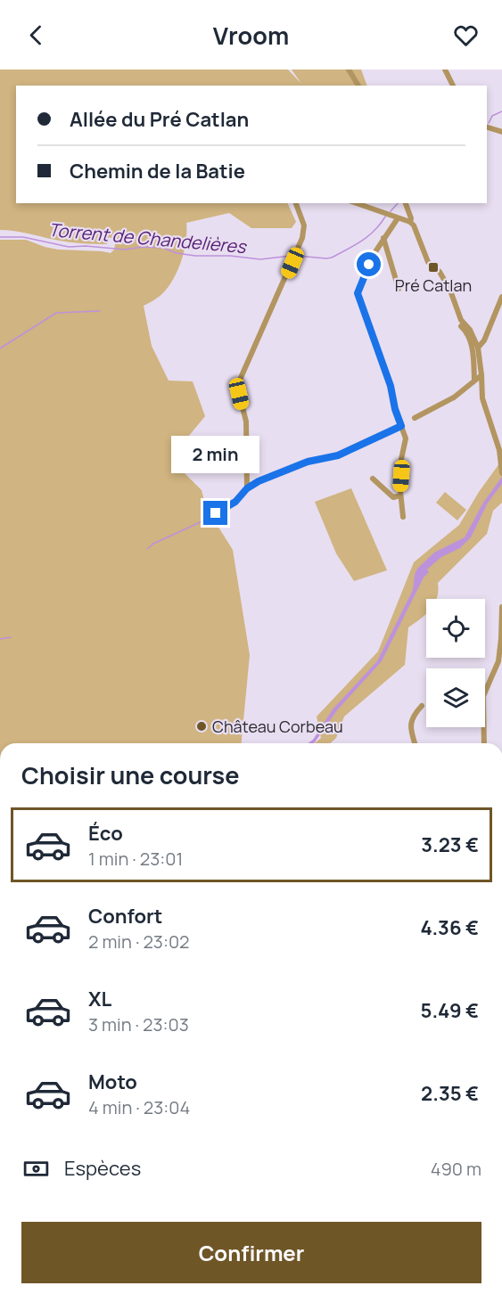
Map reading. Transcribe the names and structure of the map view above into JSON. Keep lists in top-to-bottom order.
{
  "water": ["Torrent de Chandelières"],
  "places": {
    "transit": ["Pré Catlan"],
    "other": ["Château Corbeau"]
  },
  "page": {
    "header": "Vroom",
    "banner": ["Allée du Pré Catlan", "Chemin de la Batie"],
    "bubble": "2 min",
    "heading": "Choisir une course",
    "list": [
      {
        "name": "Éco",
        "note": "1 min · 23:01",
        "value": "3.23 €"
      },
      {
        "name": "Confort",
        "note": "2 min · 23:02",
        "value": "4.36 €"
      },
      {
        "name": "XL",
        "note": "3 min · 23:03",
        "value": "5.49 €"
      },
      {
        "name": "Moto",
        "note": "4 min · 23:04",
        "value": "2.35 €"
      }
    ],
    "pay": ["Espèces", "490 m"],
    "buttons": "Confirmer"
  }
}
